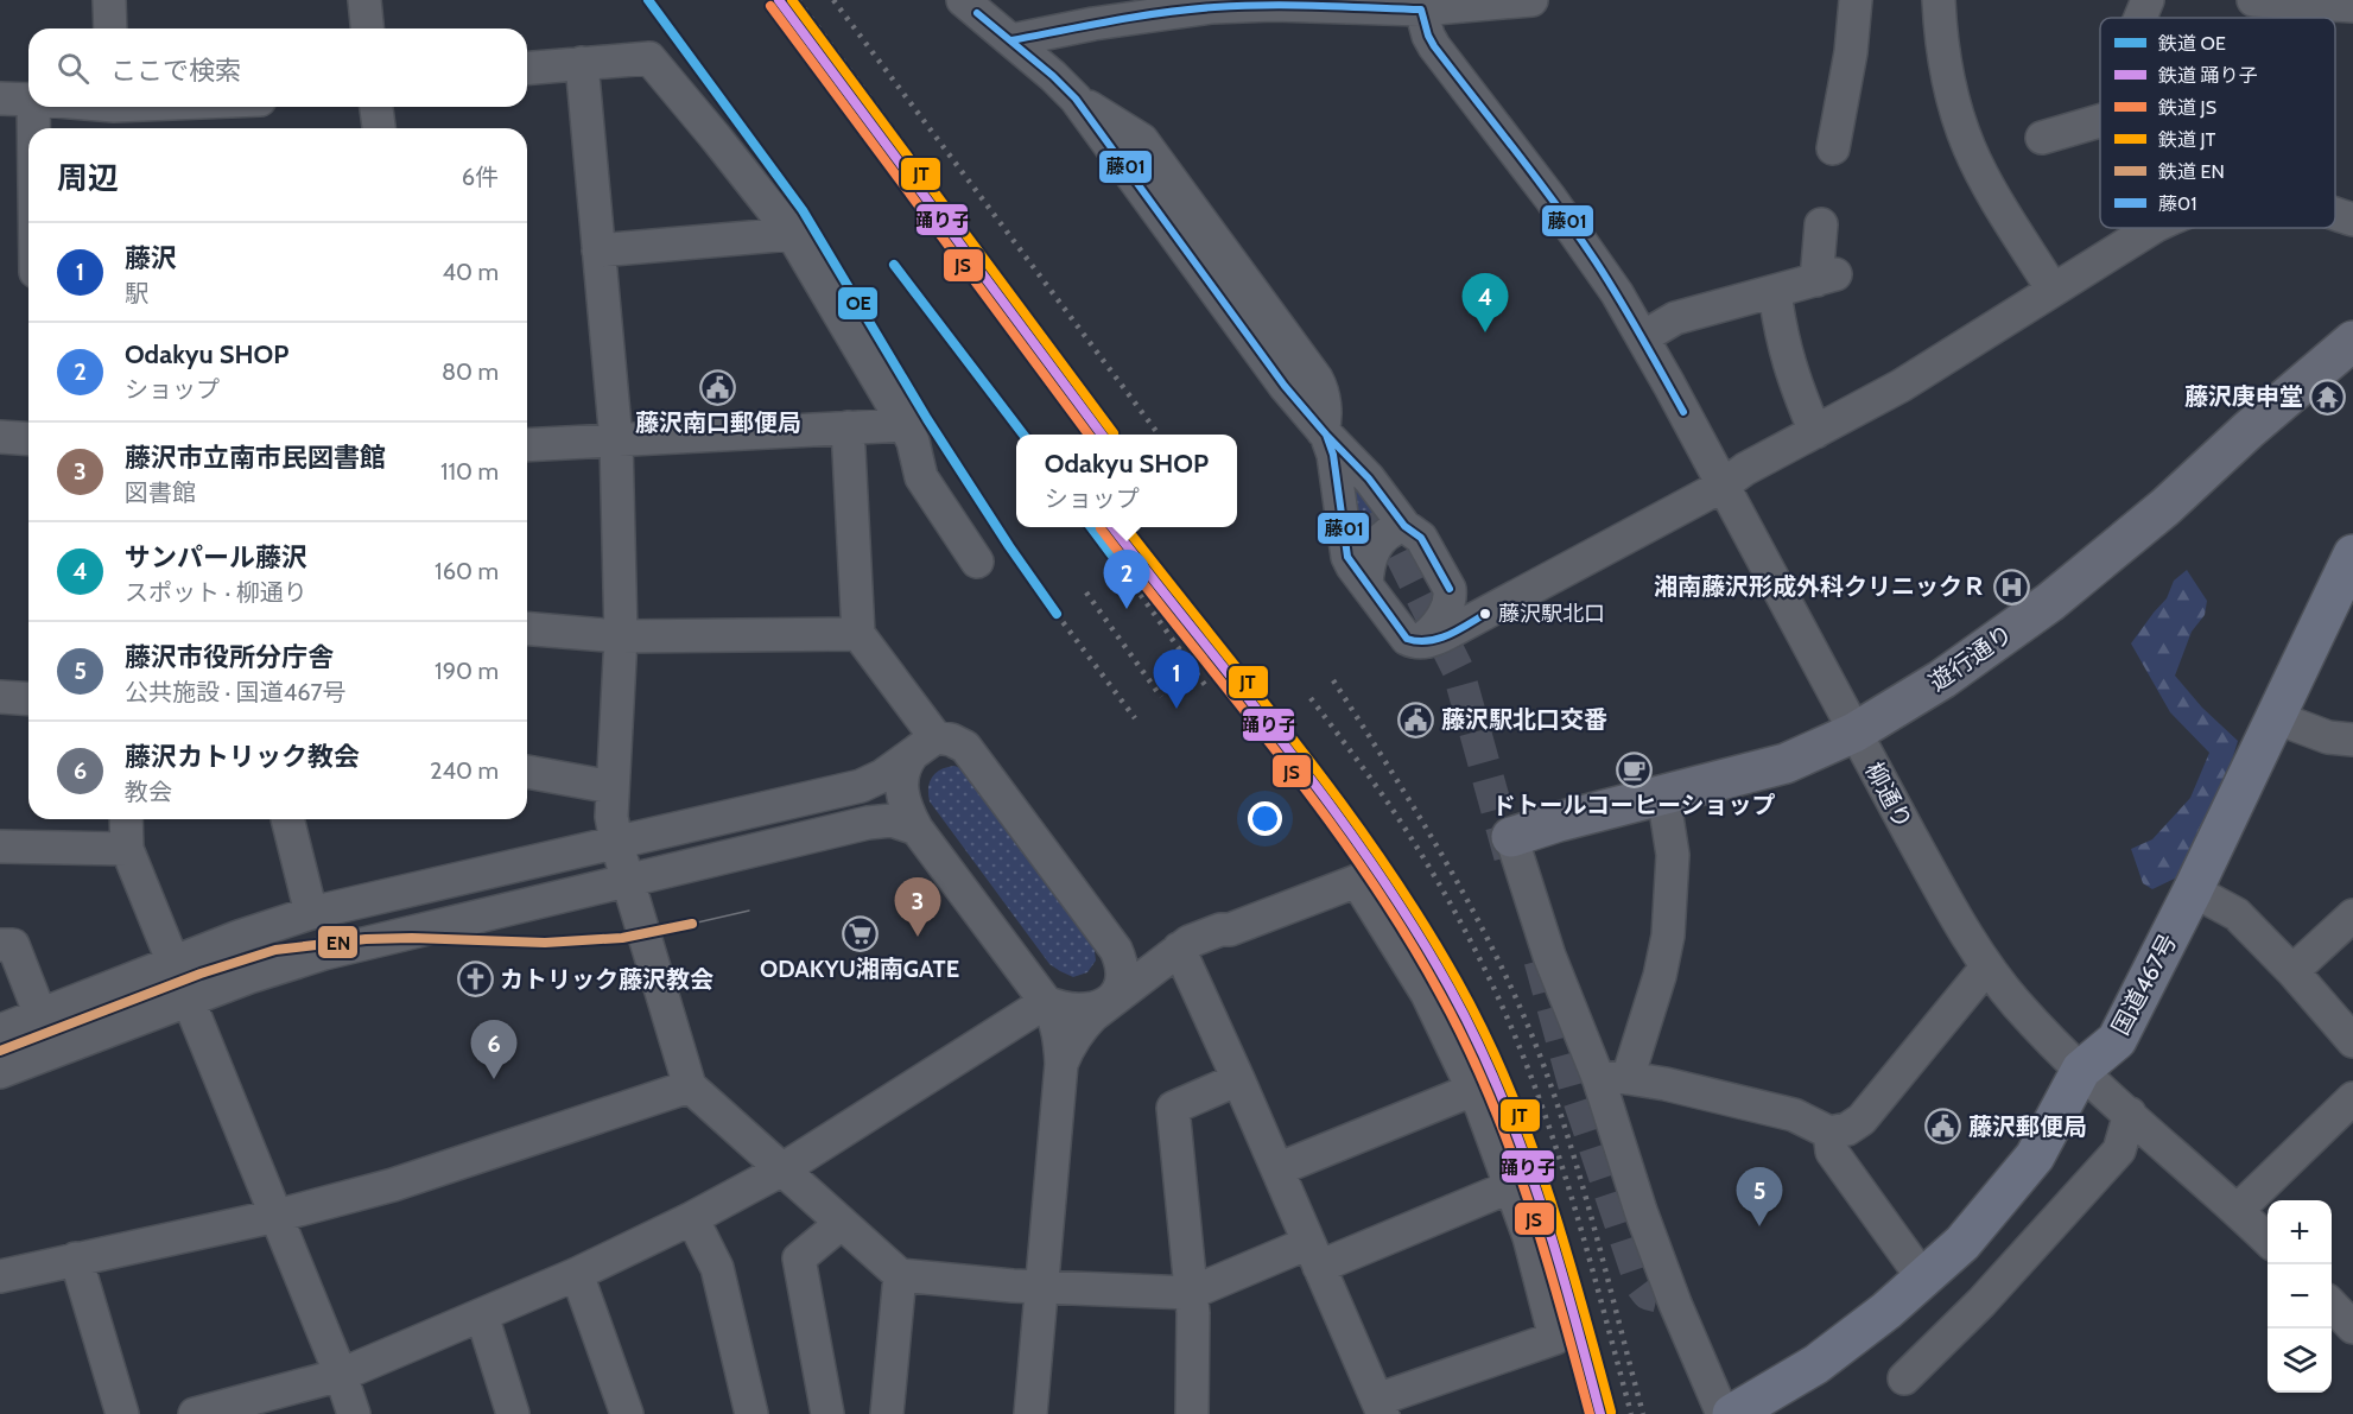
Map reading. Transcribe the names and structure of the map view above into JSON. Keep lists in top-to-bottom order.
{
  "streets": {
    "highway": ["国道467号"],
    "main road": ["遊行通り"],
    "street": ["柳通り"]
  },
  "crossings": [
    ["遊行通り", "柳通り"],
    ["柳通り", "国道467号"]
  ],
  "places": {
    "public building": ["藤沢南口郵便局", "藤沢駅北口交番", "藤沢郵便局"],
    "temple": ["藤沢庚申堂"],
    "hospital": ["湘南藤沢形成外科クリニックＲ"],
    "other": ["藤沢駅北口"],
    "cafe": ["ドトールコーヒーショップ"],
    "supermarket": ["ODAKYU湘南GATE"],
    "church": ["カトリック藤沢教会"]
  },
  "lines": [
    "rail line OE",
    "rail line 踊り子",
    "rail line JT",
    "transit line 藤01",
    "rail line JS",
    "rail line EN"
  ],
  "legend": [
    "鉄道 OE",
    "鉄道 踊り子",
    "鉄道 JS",
    "鉄道 JT",
    "鉄道 EN",
    "藤01"
  ],
  "page": {
    "search": "ここで検索",
    "heading": ["周辺", "6件"],
    "list": [
      {
        "mark": "1",
        "name": "藤沢",
        "note": "駅",
        "value": "40 m"
      },
      {
        "mark": "2",
        "name": "Odakyu SHOP",
        "note": "ショップ",
        "value": "80 m"
      },
      {
        "mark": "3",
        "name": "藤沢市立南市民図書館",
        "note": "図書館",
        "value": "110 m"
      },
      {
        "mark": "4",
        "name": "サンパール藤沢",
        "note": "スポット · 柳通り",
        "value": "160 m"
      },
      {
        "mark": "5",
        "name": "藤沢市役所分庁舎",
        "note": "公共施設 · 国道467号",
        "value": "190 m"
      },
      {
        "mark": "6",
        "name": "藤沢カトリック教会",
        "note": "教会",
        "value": "240 m"
      }
    ],
    "pins": [
      "4",
      "2",
      "1",
      "3",
      "6",
      "5"
    ],
    "popup": ["Odakyu SHOP", "ショップ"],
    "map_buttons": ["+", "−"]
  }
}
